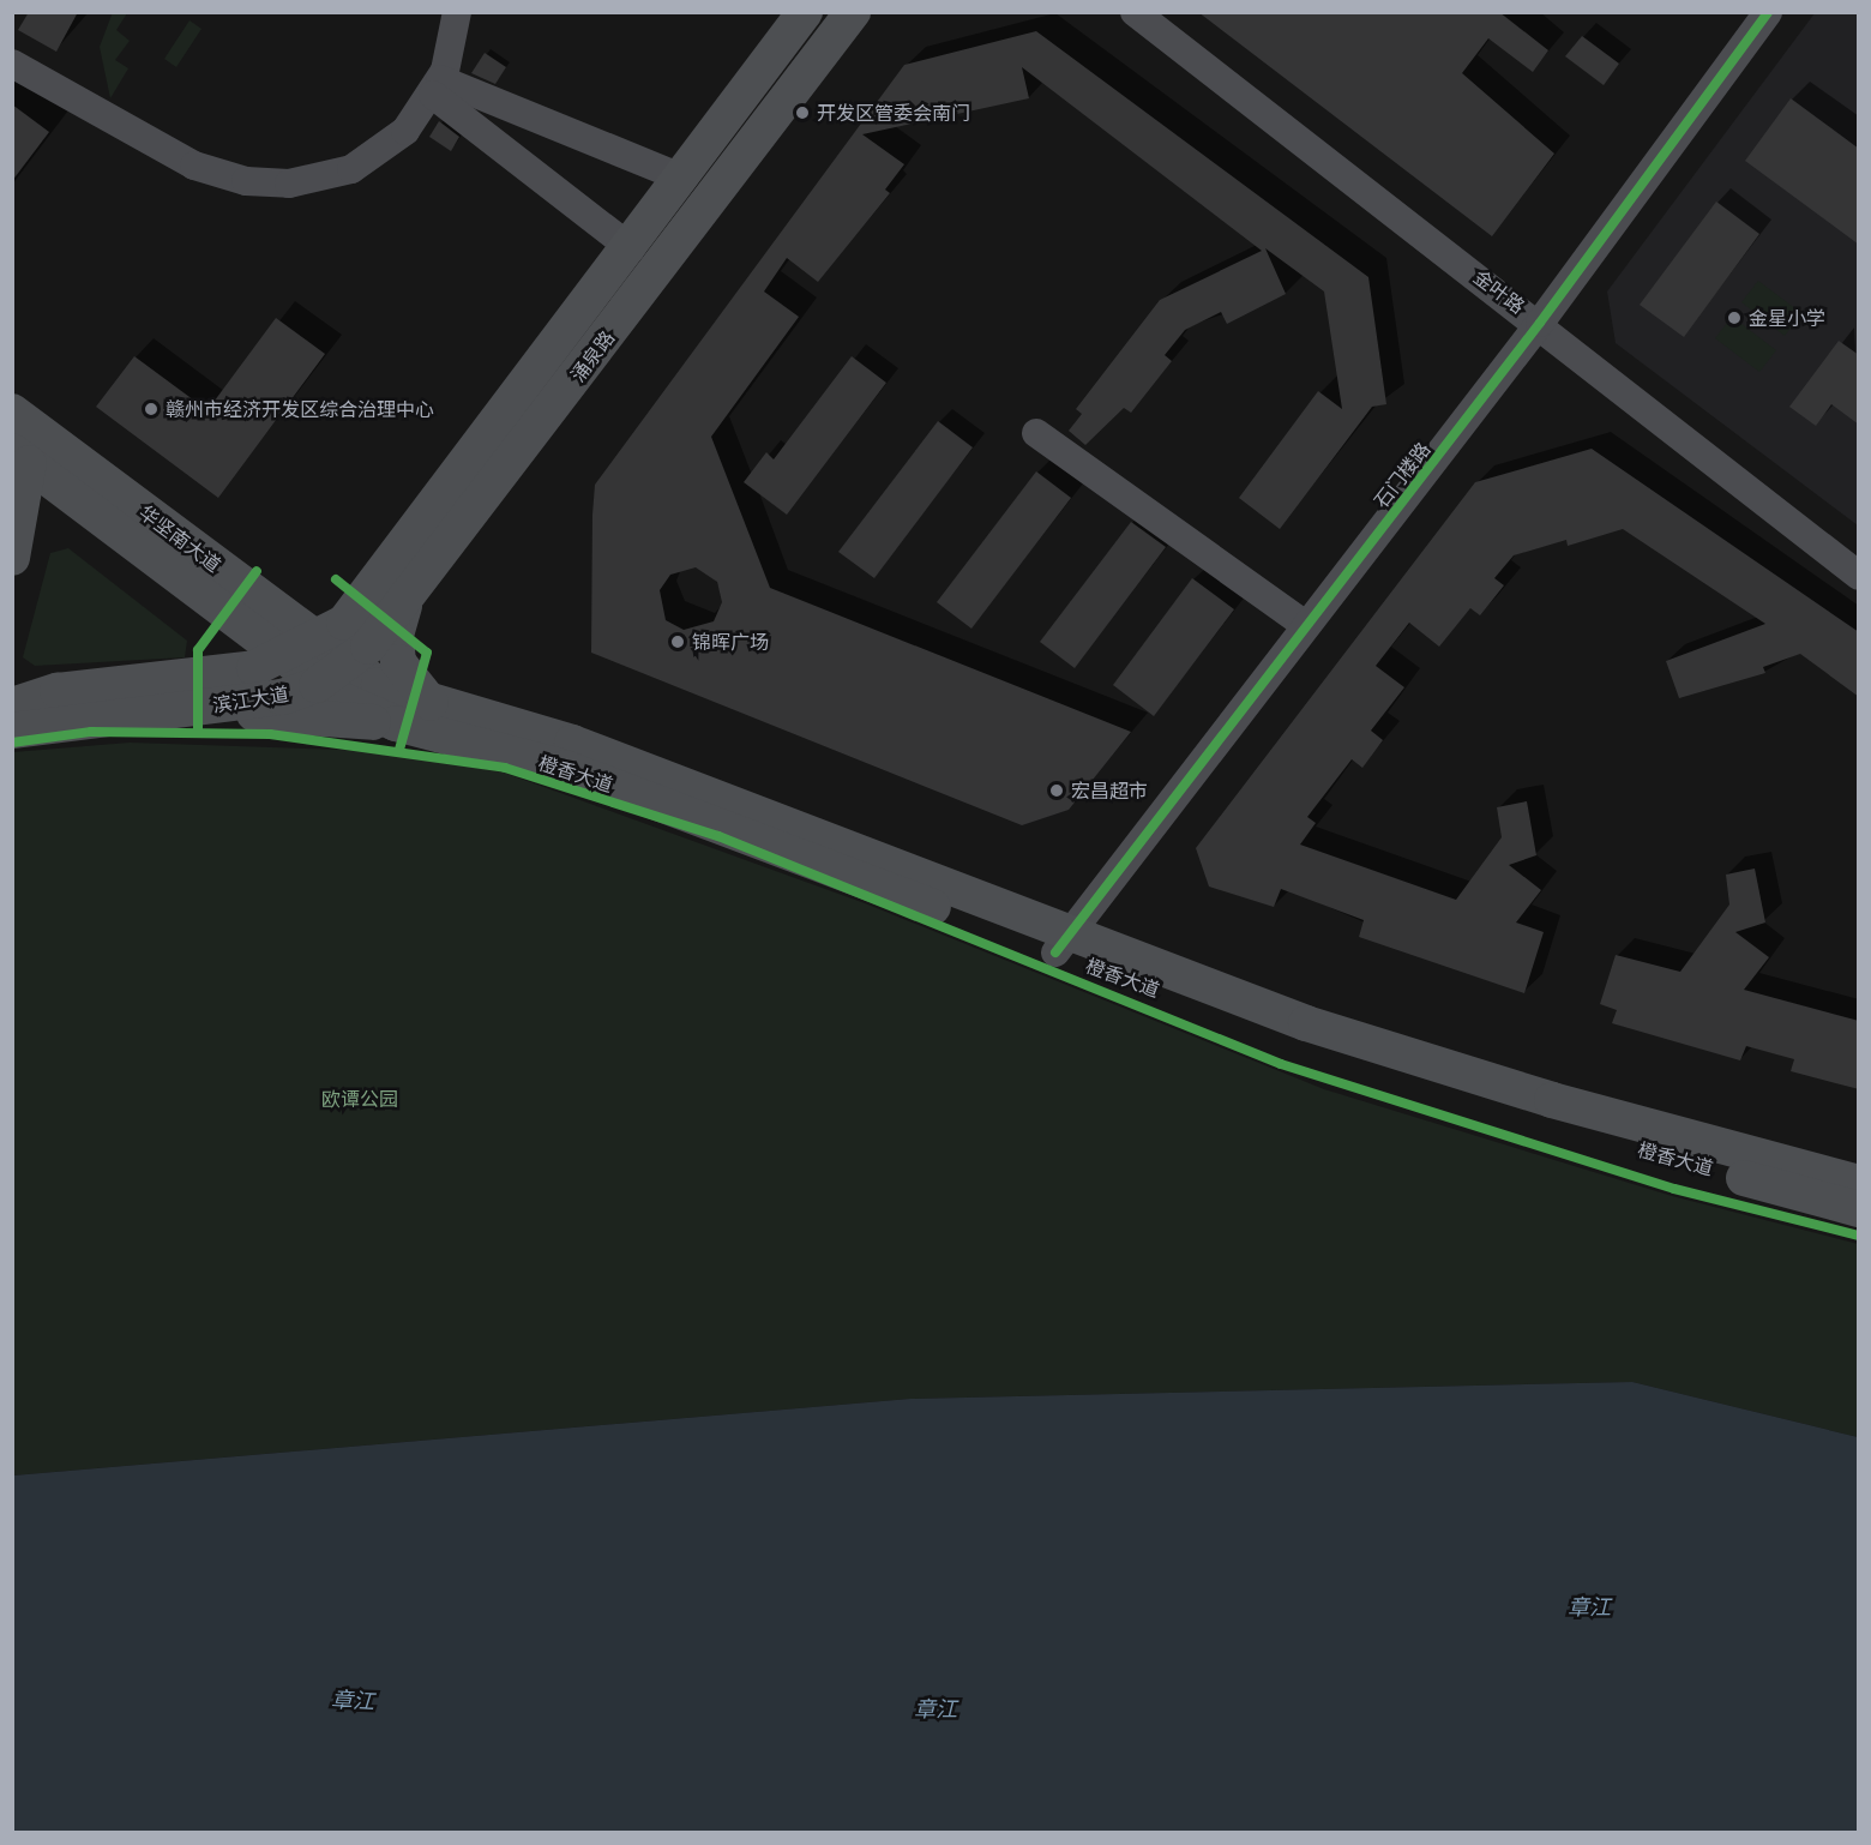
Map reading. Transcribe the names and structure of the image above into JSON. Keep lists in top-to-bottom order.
{
  "streets": {
    "main road": [
      "涌泉路",
      "华坚南大道",
      "滨江大道",
      "橙香大道"
    ],
    "street": ["金叶路", "石门楼路"]
  },
  "crossings": [
    ["金叶路", "石门楼路"],
    ["涌泉路", "华坚南大道"],
    ["涌泉路", "滨江大道"],
    ["涌泉路", "橙香大道"],
    ["石门楼路", "橙香大道"],
    ["华坚南大道", "滨江大道"],
    ["华坚南大道", "橙香大道"],
    ["滨江大道", "橙香大道"]
  ],
  "water": ["章江"],
  "parks": ["欧谭公园"],
  "places": [
    "开发区管委会南门",
    "金星小学",
    "赣州市经济开发区综合治理中心",
    "锦晖广场",
    "宏昌超市"
  ]
}
